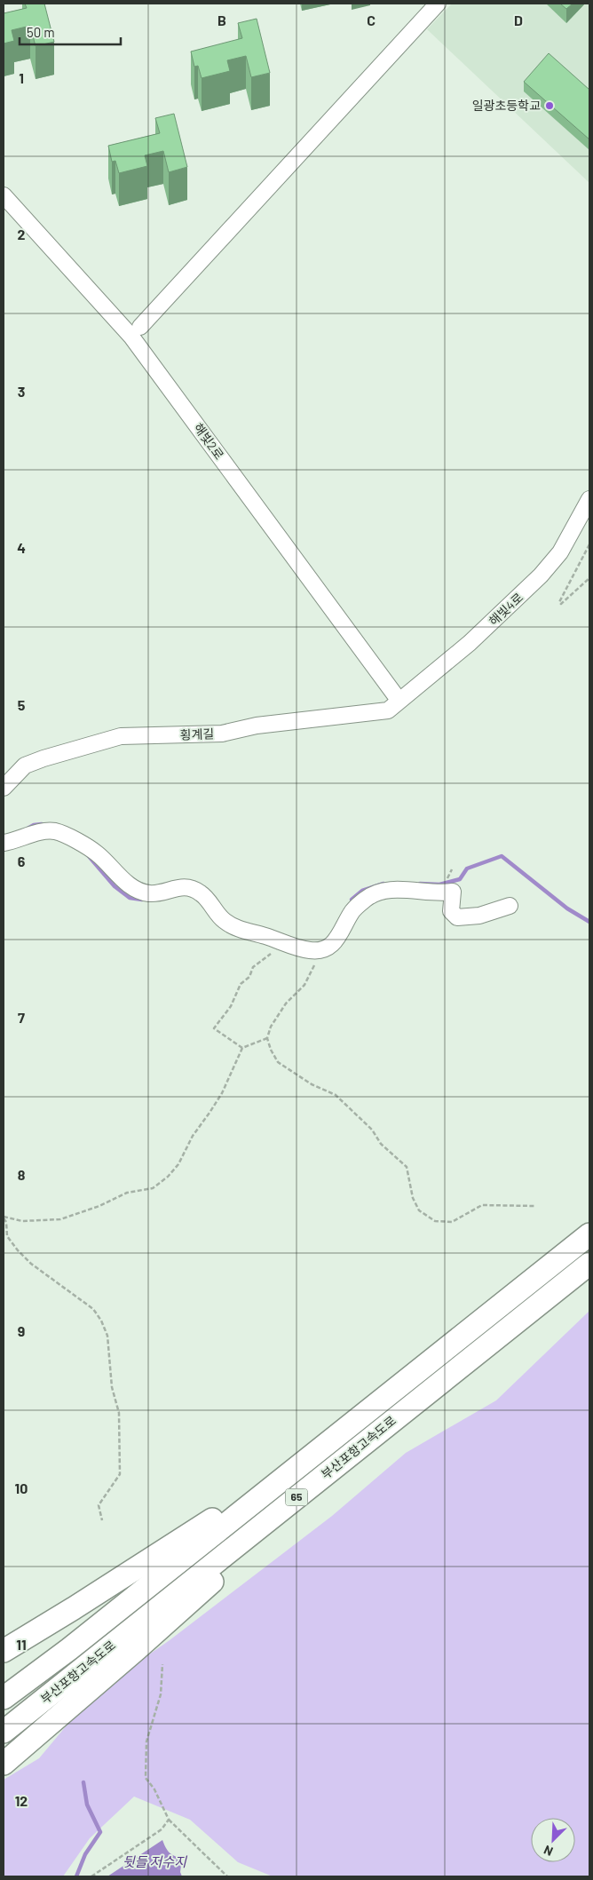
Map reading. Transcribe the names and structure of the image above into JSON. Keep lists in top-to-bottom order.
{
  "streets": {
    "highway": ["부산포항고속도로", "65"],
    "street": ["해빛2로", "해빛4로", "횡계길"]
  },
  "crossings": [
    ["해빛2로", "해빛4로"],
    ["해빛2로", "횡계길"],
    ["해빛4로", "횡계길"]
  ],
  "water": ["뒷들 저수지"],
  "places": ["일광초등학교"],
  "scale_bar": "50 m",
  "north": "bottom left",
  "grid": {
    "columns": ["B", "C", "D"],
    "rows": [
      "1",
      "2",
      "3",
      "4",
      "5",
      "6",
      "7",
      "8",
      "9",
      "10",
      "11",
      "12"
    ]
  }
}
